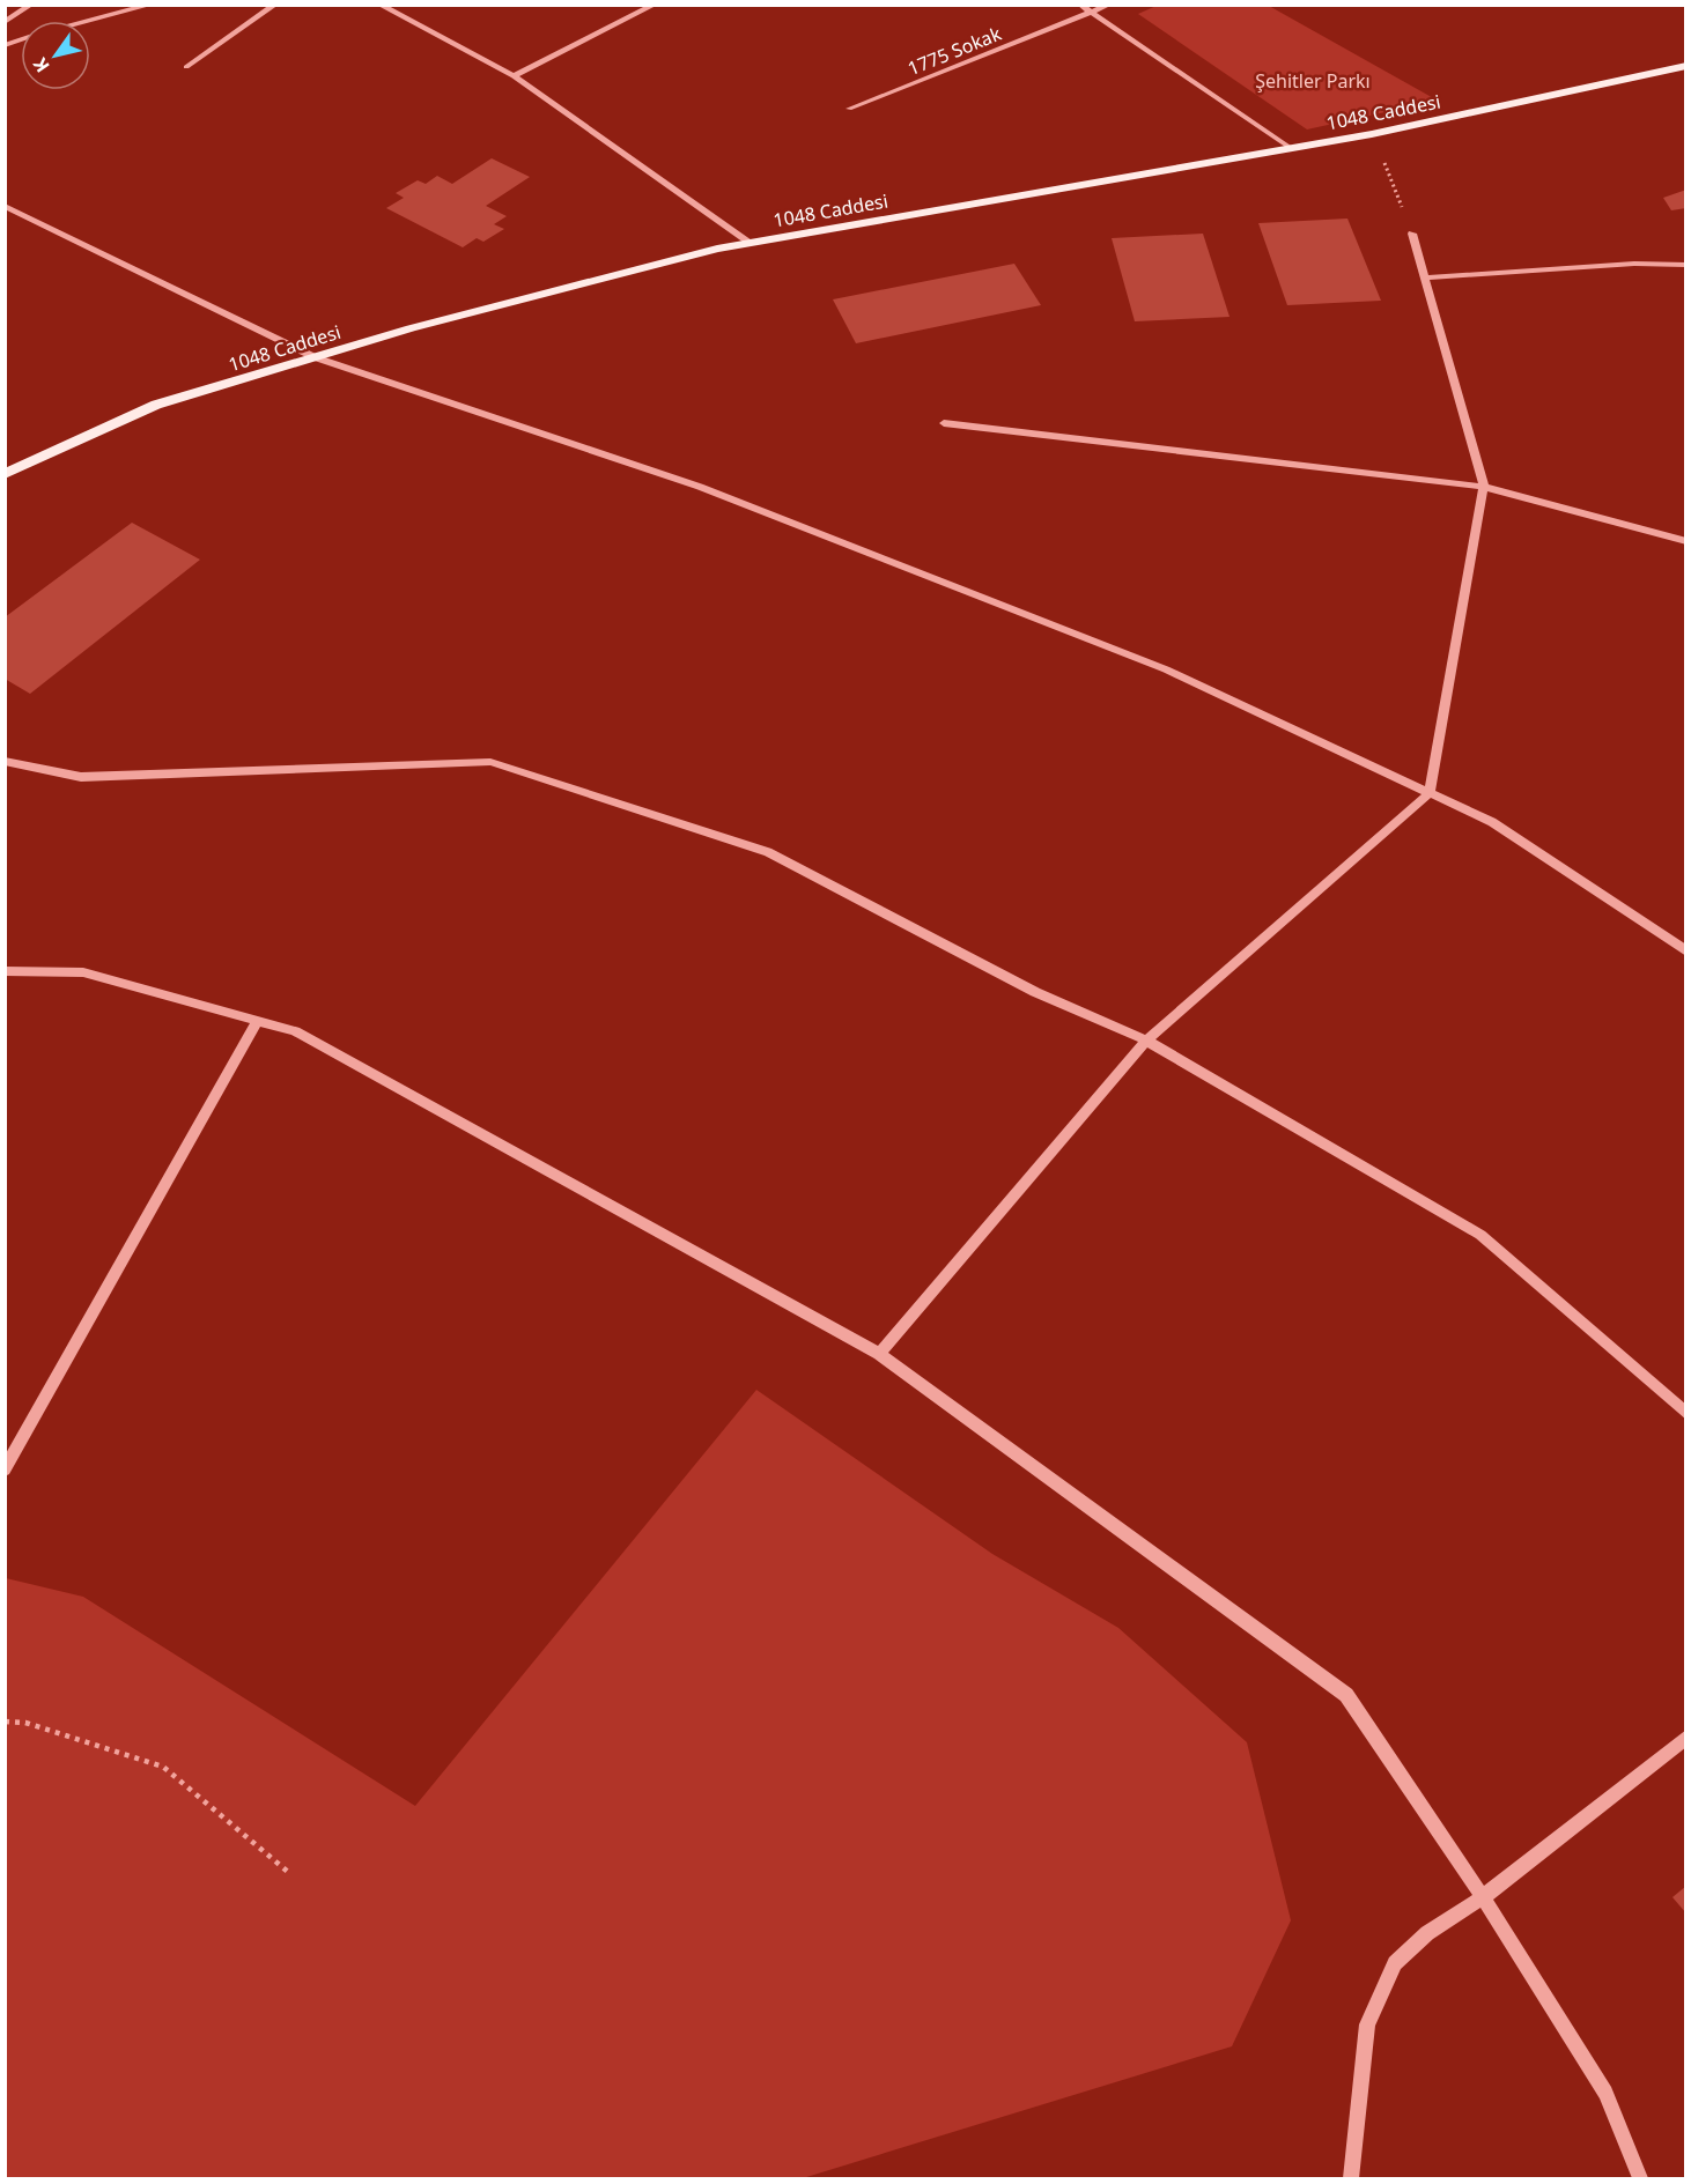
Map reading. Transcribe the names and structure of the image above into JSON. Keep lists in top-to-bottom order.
{
  "streets": {
    "main road": ["1048 Caddesi"],
    "street": ["1775 Sokak"]
  },
  "parks": ["Şehitler Parkı"],
  "north": "bottom left"
}
